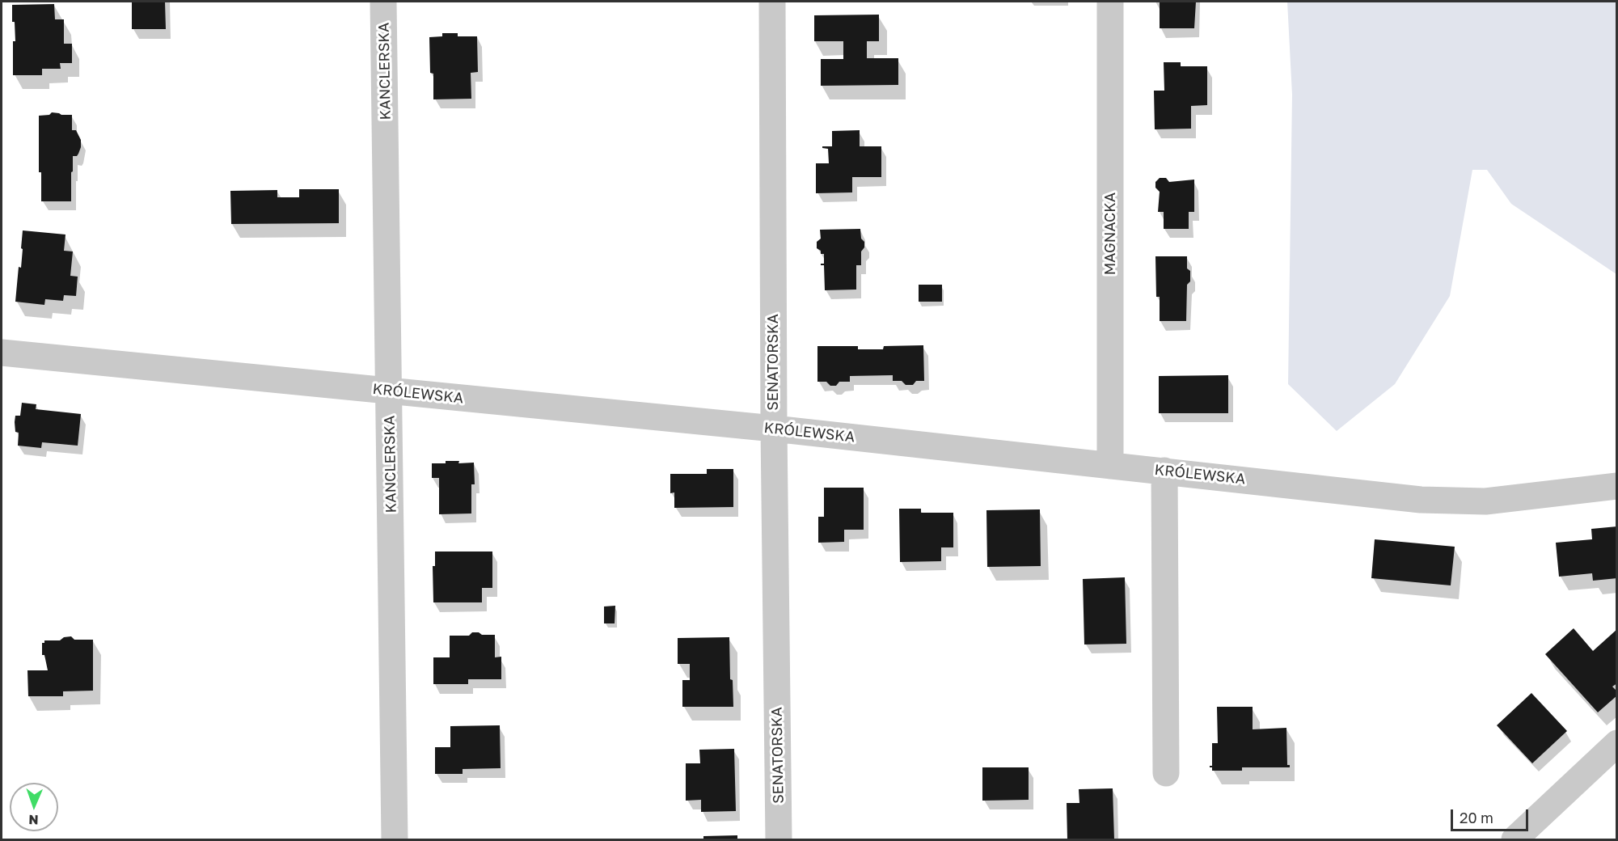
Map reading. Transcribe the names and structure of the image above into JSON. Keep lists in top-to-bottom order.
{
  "streets": {
    "street": [
      "KANCLERSKA",
      "MAGNACKA",
      "SENATORSKA",
      "KRÓLEWSKA"
    ]
  },
  "crossings": [
    ["KANCLERSKA", "KRÓLEWSKA"],
    ["MAGNACKA", "KRÓLEWSKA"],
    ["SENATORSKA", "KRÓLEWSKA"]
  ],
  "scale_bar": "20 m",
  "north": "bottom"
}
